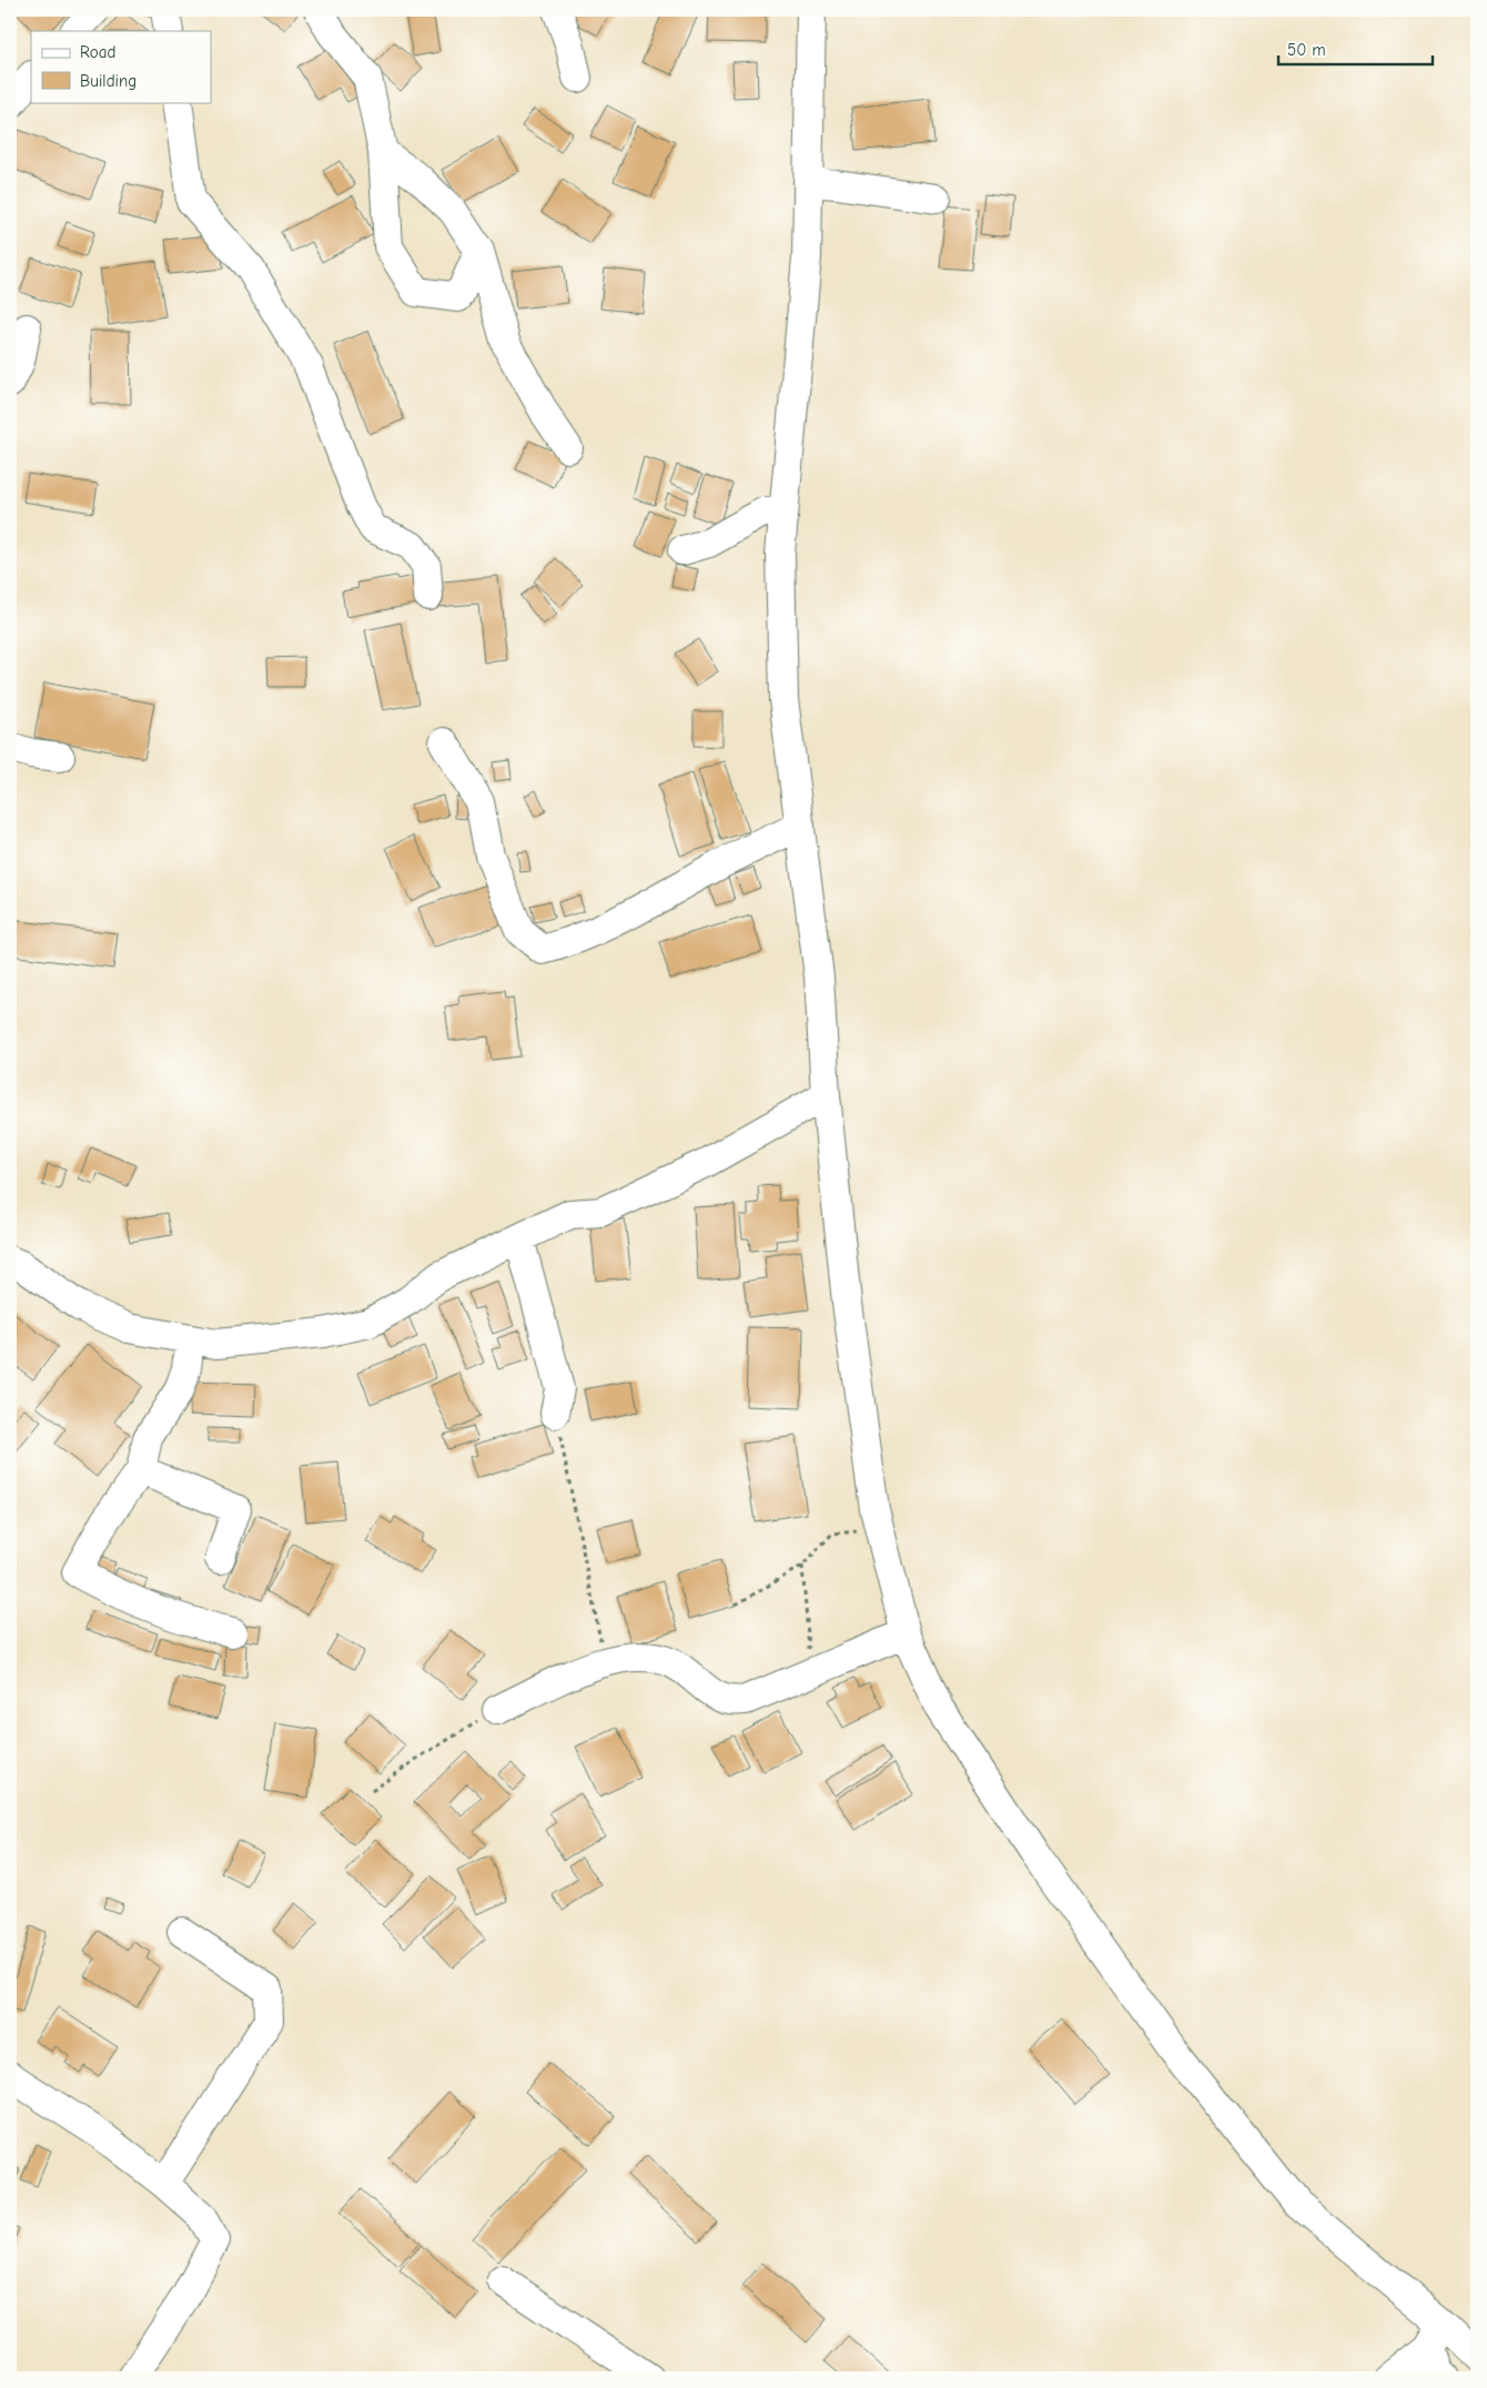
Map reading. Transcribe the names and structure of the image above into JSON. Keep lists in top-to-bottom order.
{
  "legend": ["Road", "Building"],
  "scale_bar": "50 m"
}
